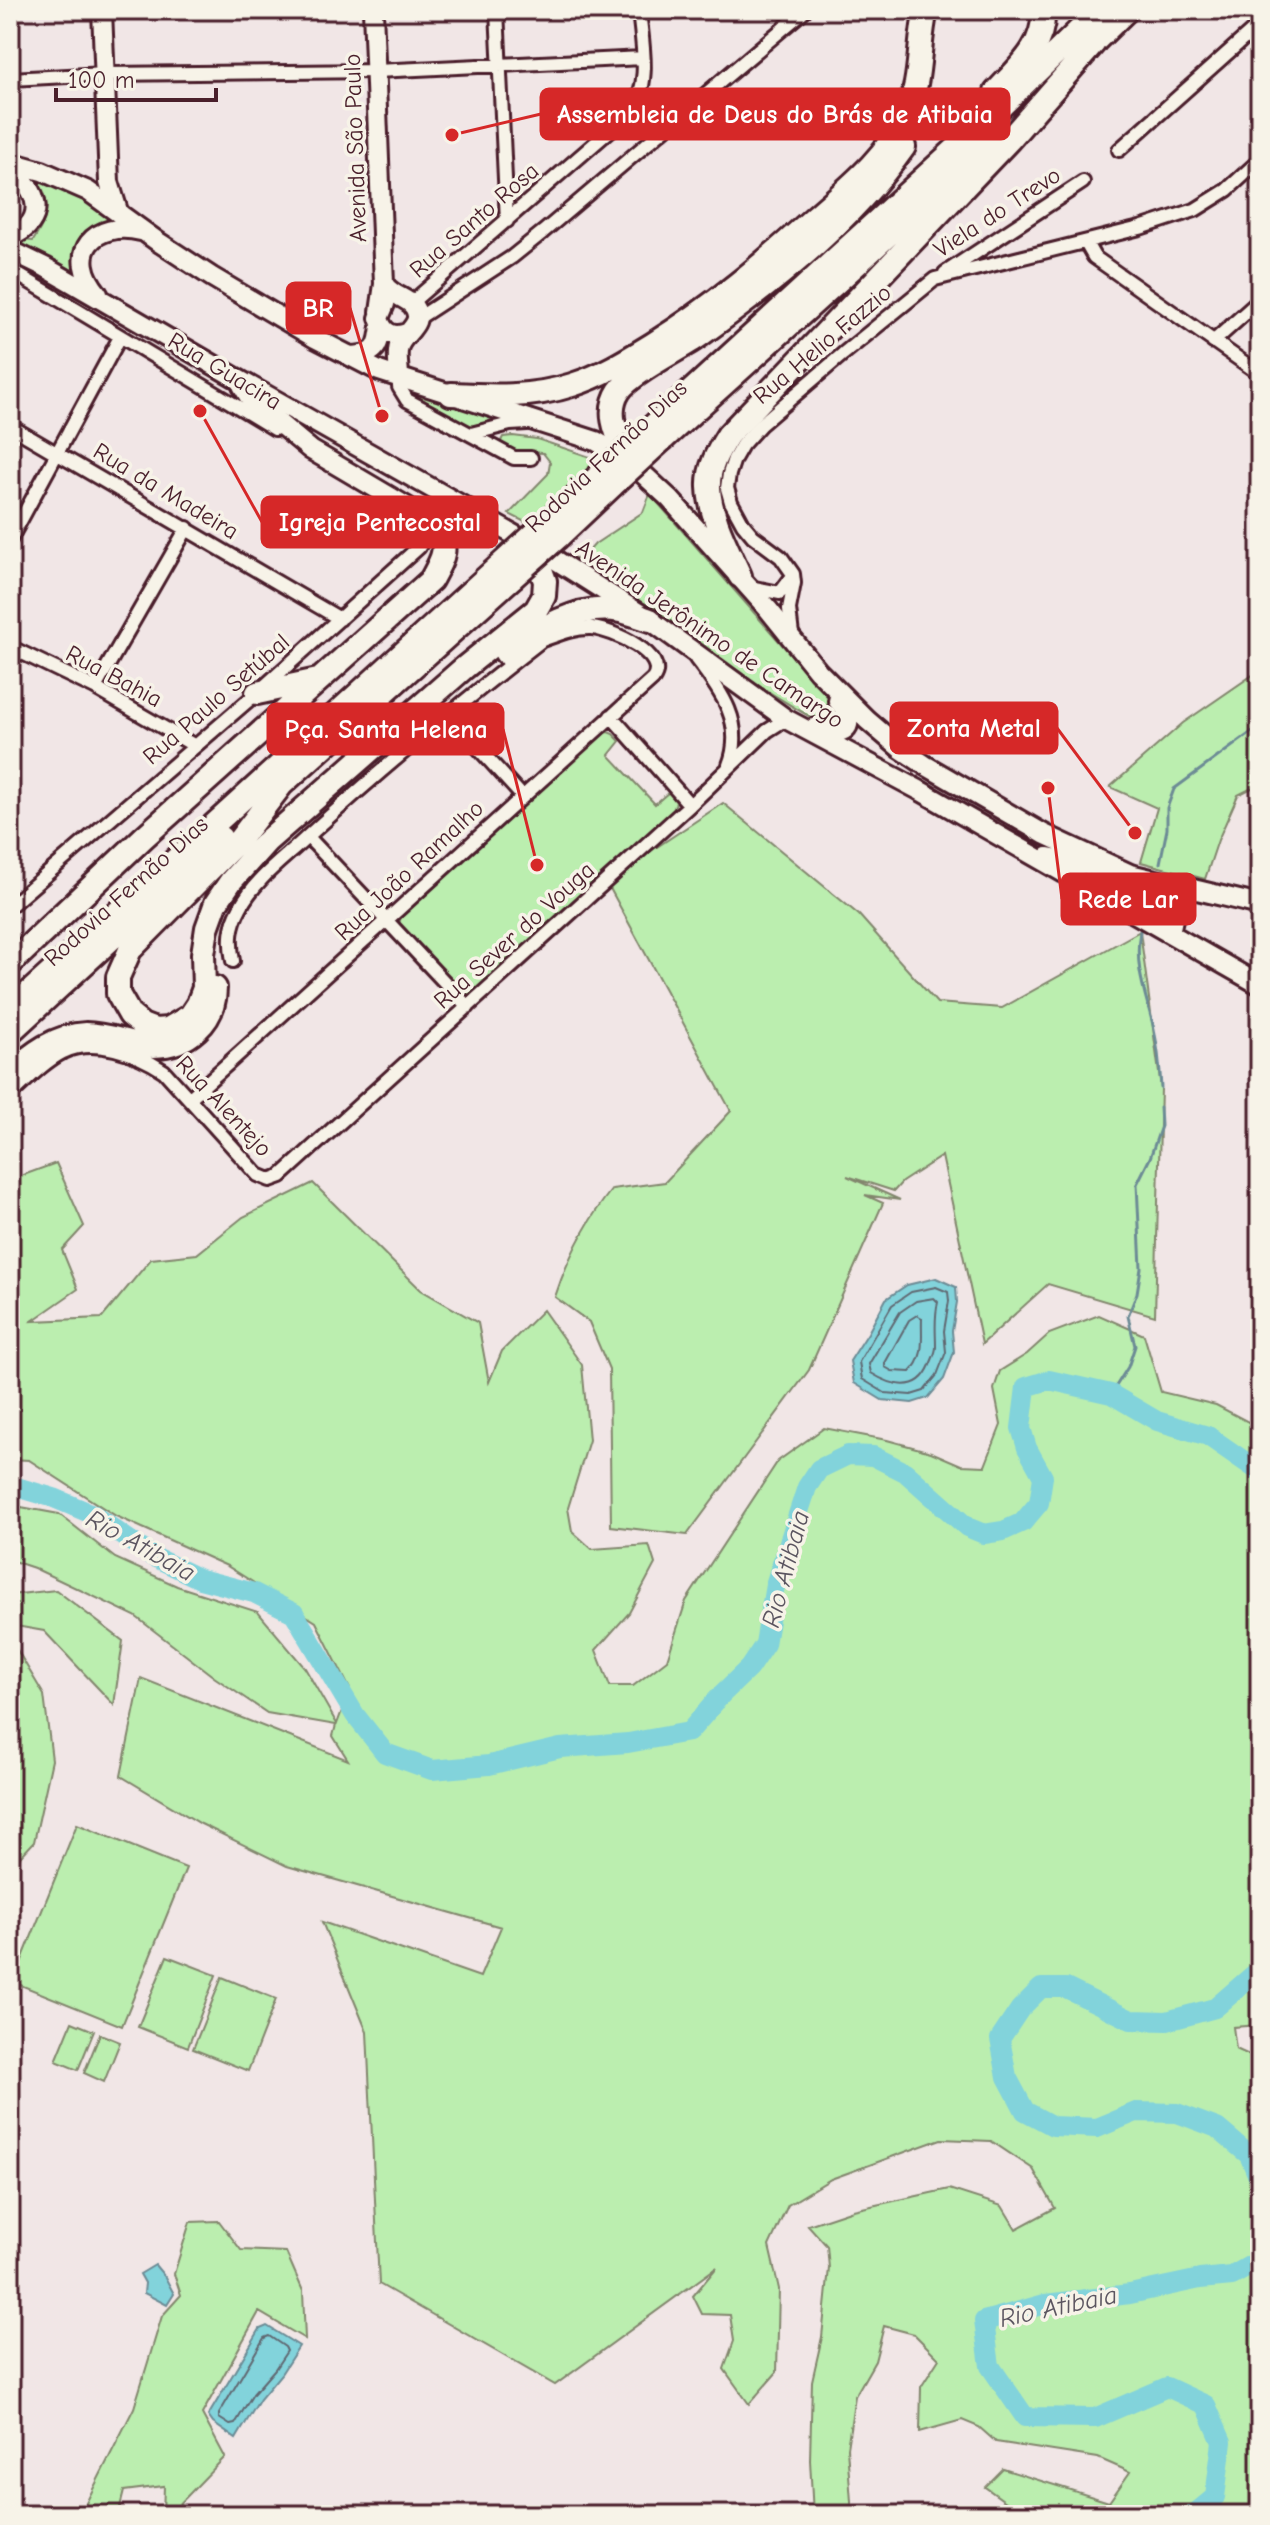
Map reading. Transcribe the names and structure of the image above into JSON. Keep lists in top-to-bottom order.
{
  "streets": {
    "highway": ["Rodovia Fernão Dias"],
    "main road": ["Avenida São Paulo", "Rua Guacira", "Avenida Jerônimo de Camargo"],
    "street": [
      "Viela do Trevo",
      "Rua Santo Rosa",
      "Rua Helio Fazzio",
      "Rua da Madeira",
      "Rua Bahia",
      "Rua Paulo Setúbal",
      "Rua João Ramalho",
      "Rua Sever do Vouga",
      "Rua Alentejo"
    ]
  },
  "crossings": [
    ["Viela do Trevo", "Rua Helio Fazzio"],
    ["Rua Guacira", "Rua Paulo Setúbal"],
    ["Rodovia Fernão Dias", "Avenida Jerônimo de Camargo"],
    ["Rua da Madeira", "Rua Paulo Setúbal"],
    ["Avenida Jerônimo de Camargo", "Rua Sever do Vouga"],
    ["Rua Bahia", "Rua Paulo Setúbal"],
    ["Rua João Ramalho", "Rua Alentejo"],
    ["Rua Sever do Vouga", "Rua Alentejo"]
  ],
  "water": ["Rio Atibaia"],
  "places": [
    "Assembleia de Deus do Brás de Atibaia",
    "Igreja Pentecostal",
    "BR",
    "Rede Lar",
    "Zonta Metal",
    "Pça. Santa Helena"
  ],
  "scale_bar": "100 m"
}
